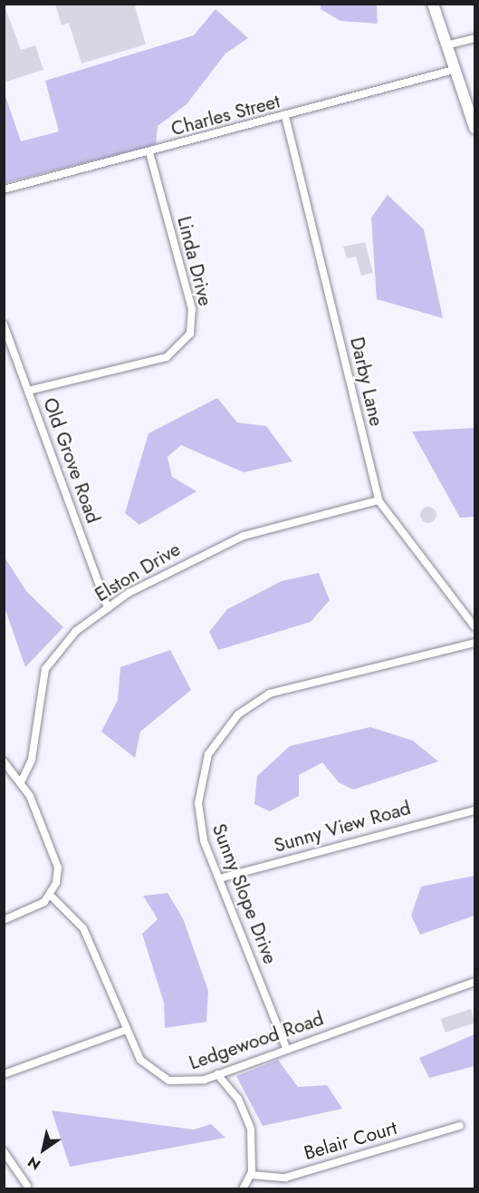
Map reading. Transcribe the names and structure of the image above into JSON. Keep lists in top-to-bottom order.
{
  "streets": {
    "street": [
      "Charles Street",
      "Linda Drive",
      "Darby Lane",
      "Old Grove Road",
      "Elston Drive",
      "Sunny View Road",
      "Sunny Slope Drive",
      "Ledgewood Road",
      "Belair Court"
    ]
  },
  "crossings": [
    ["Charles Street", "Linda Drive"],
    ["Charles Street", "Darby Lane"],
    ["Linda Drive", "Old Grove Road"],
    ["Darby Lane", "Elston Drive"],
    ["Old Grove Road", "Elston Drive"],
    ["Sunny View Road", "Sunny Slope Drive"],
    ["Sunny Slope Drive", "Ledgewood Road"]
  ],
  "north": "bottom left"
}
